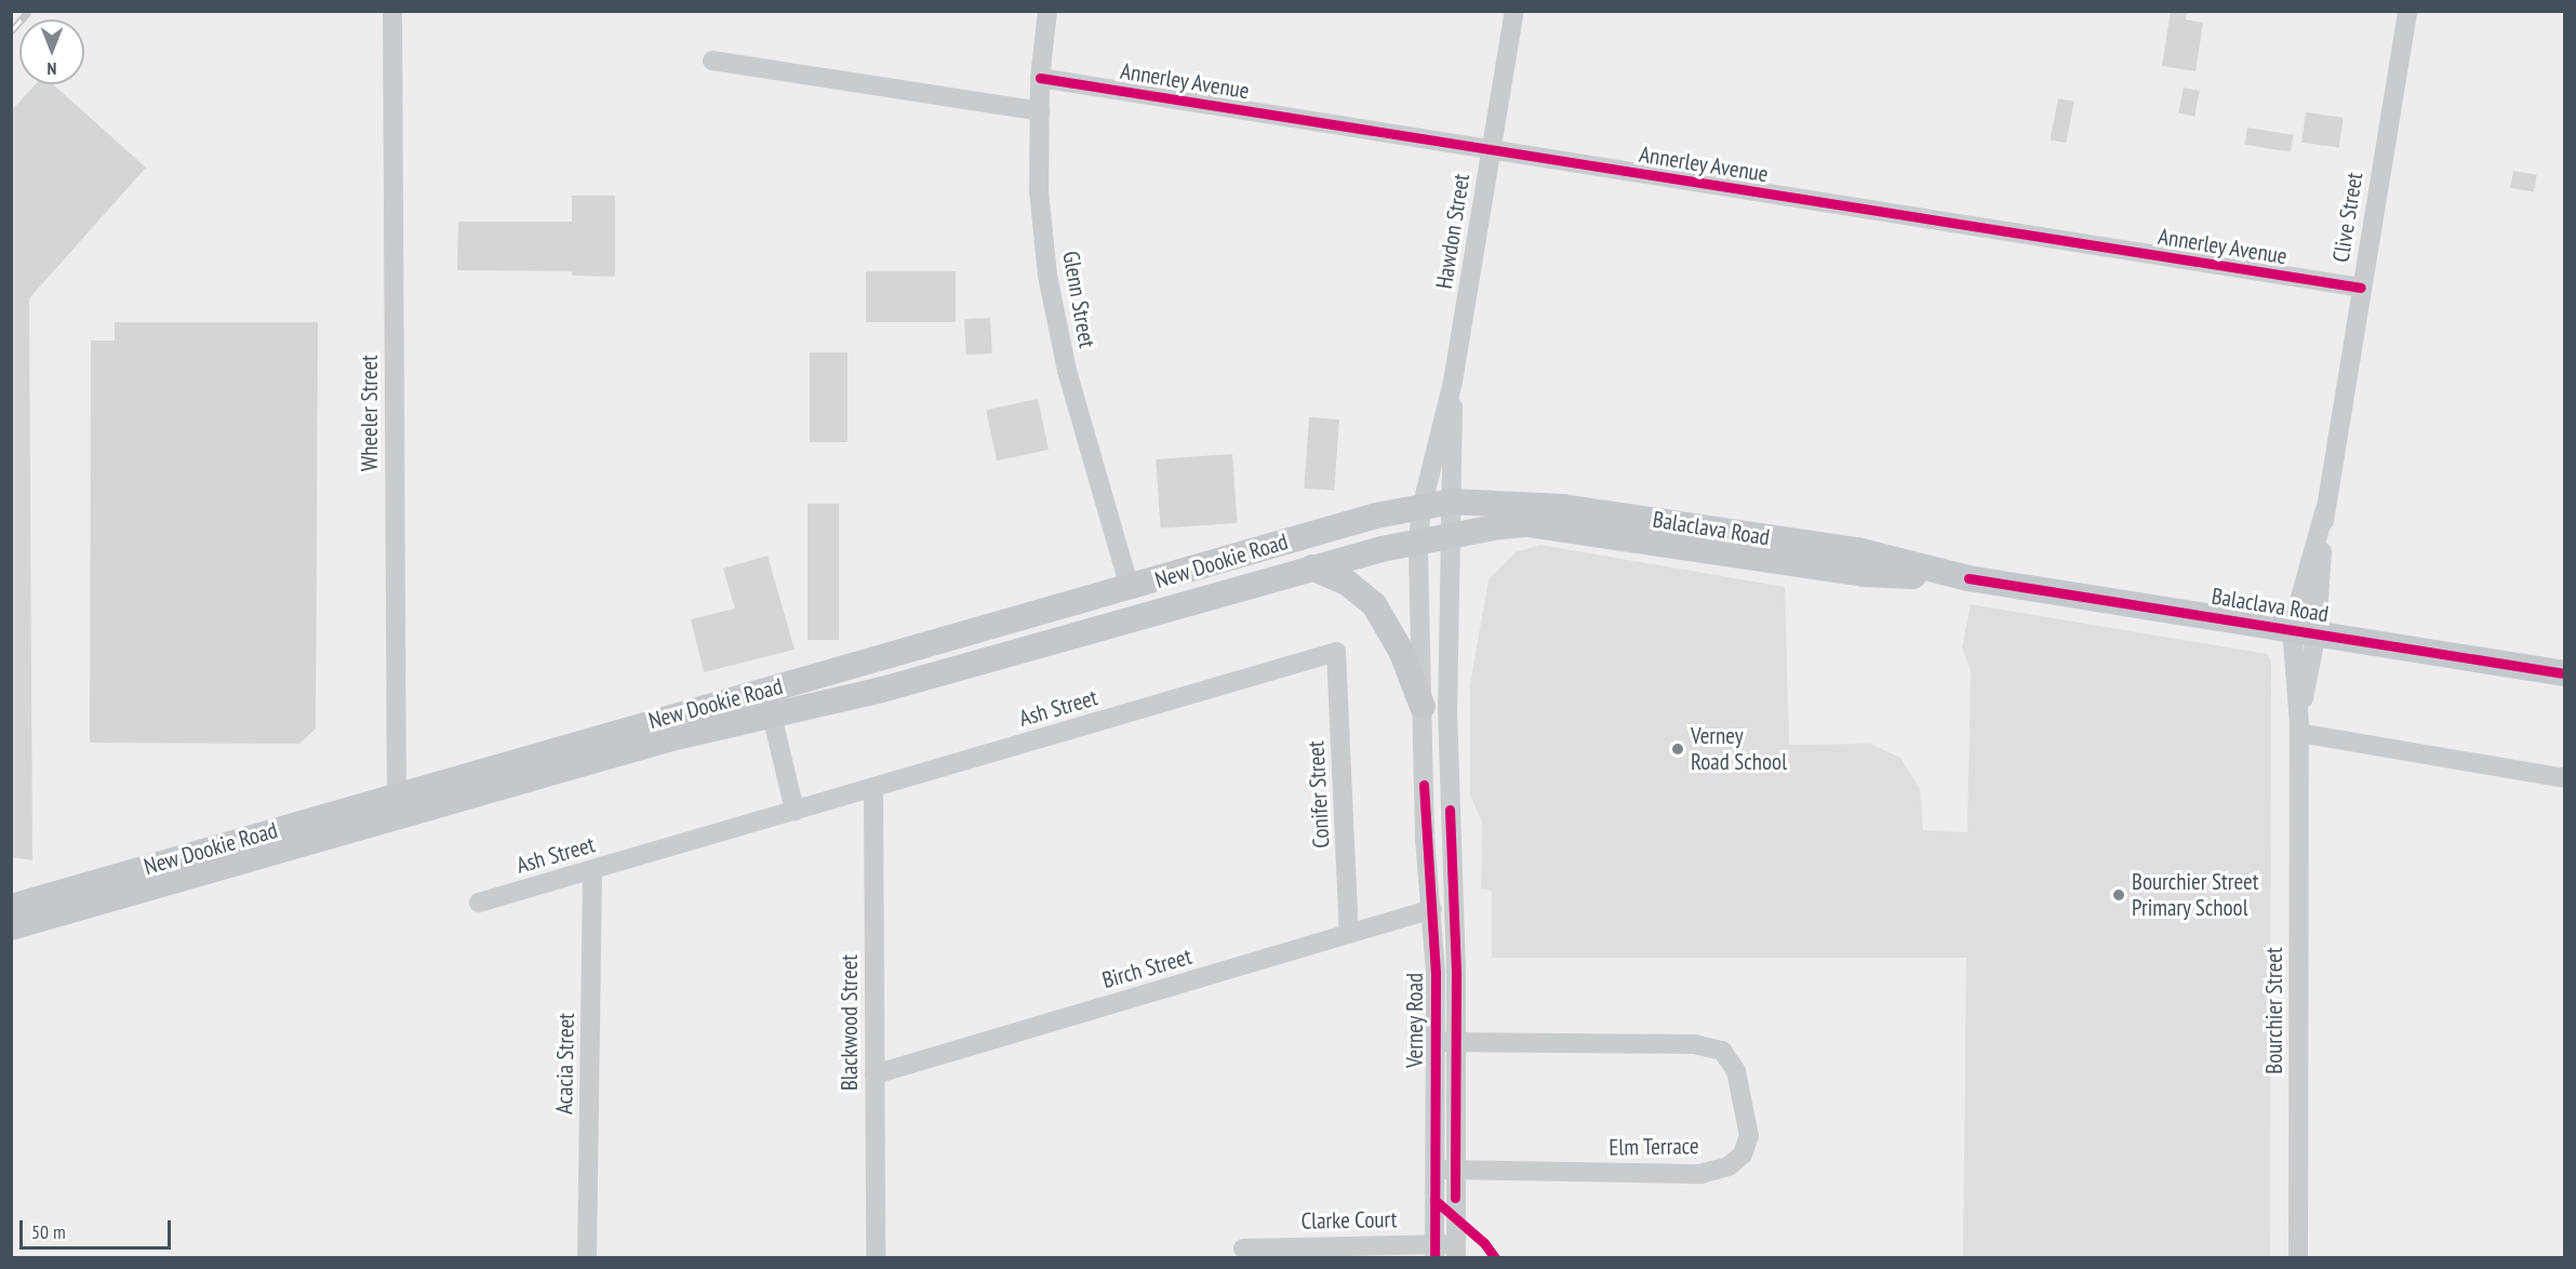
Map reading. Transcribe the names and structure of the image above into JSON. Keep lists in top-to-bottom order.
{
  "streets": {
    "main road": ["Balaclava Road", "New Dookie Road"],
    "street": [
      "Annerley Avenue",
      "Clive Street",
      "Hawdon Street",
      "Glenn Street",
      "Wheeler Street",
      "Ash Street",
      "Conifer Street",
      "Birch Street",
      "Bourchier Street",
      "Verney Road",
      "Blackwood Street",
      "Acacia Street",
      "Elm Terrace",
      "Clarke Court"
    ]
  },
  "crossings": [
    ["Annerley Avenue", "Clive Street"],
    ["Annerley Avenue", "Hawdon Street"],
    ["Annerley Avenue", "Glenn Street"],
    ["Clive Street", "Balaclava Road"],
    ["Clive Street", "Bourchier Street"],
    ["Hawdon Street", "Balaclava Road"],
    ["Hawdon Street", "New Dookie Road"],
    ["Hawdon Street", "Verney Road"],
    ["Glenn Street", "New Dookie Road"],
    ["Wheeler Street", "New Dookie Road"],
    ["Balaclava Road", "New Dookie Road"],
    ["Balaclava Road", "Bourchier Street"],
    ["Balaclava Road", "Verney Road"],
    ["New Dookie Road", "Verney Road"],
    ["Ash Street", "Conifer Street"],
    ["Ash Street", "Blackwood Street"],
    ["Ash Street", "Acacia Street"],
    ["Conifer Street", "Birch Street"],
    ["Birch Street", "Verney Road"],
    ["Birch Street", "Blackwood Street"],
    ["Verney Road", "Elm Terrace"],
    ["Verney Road", "Clarke Court"]
  ],
  "places": ["Verney Road School", "Bourchier Street Primary School"],
  "scale_bar": "50 m",
  "north": "bottom"
}
